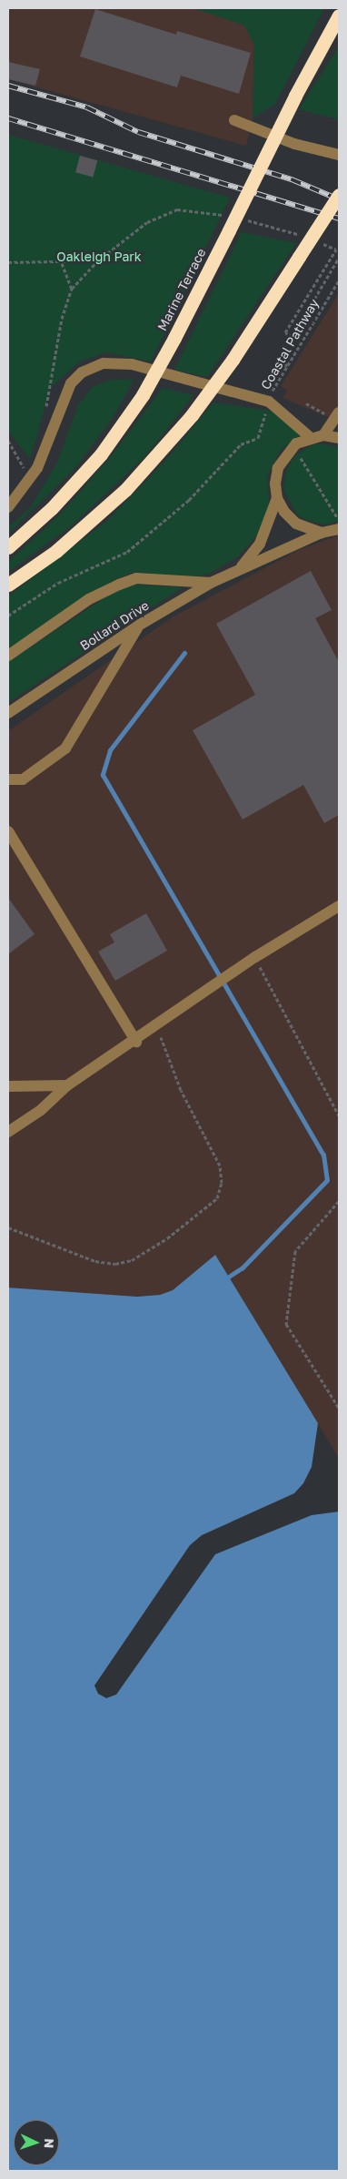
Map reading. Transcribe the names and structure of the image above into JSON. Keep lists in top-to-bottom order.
{
  "streets": {
    "highway": ["Marine Terrace"],
    "lane": ["Bollard Drive"],
    "path": ["Coastal Pathway"]
  },
  "parks": ["Oakleigh Park"],
  "north": "right"
}
